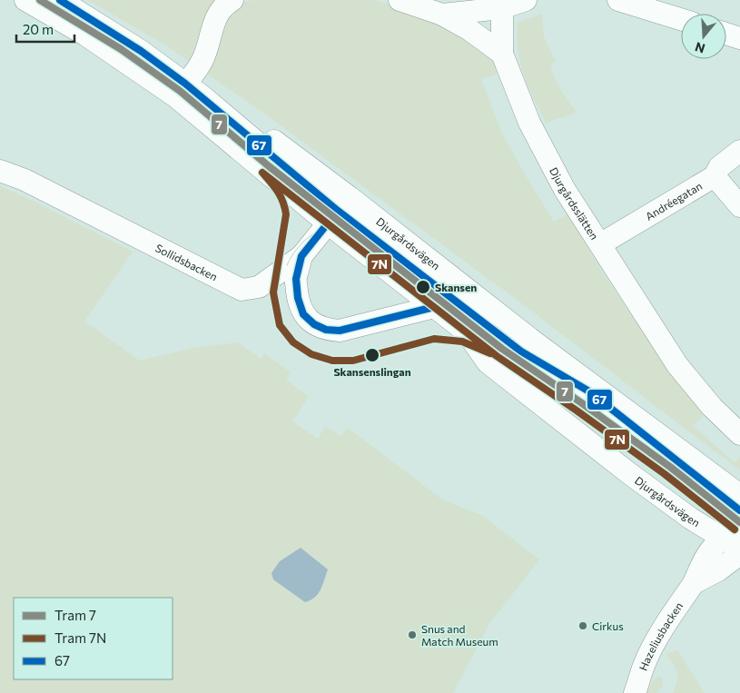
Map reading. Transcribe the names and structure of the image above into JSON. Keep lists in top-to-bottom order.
{
  "streets": {
    "street": [
      "Andréegatan",
      "Djurgårdsslätten",
      "Djurgårdsvägen",
      "Sollidsbacken",
      "Hazeliusbacken"
    ]
  },
  "crossings": [
    ["Andréegatan", "Djurgårdsslätten"],
    ["Djurgårdsvägen", "Sollidsbacken"],
    ["Djurgårdsvägen", "Hazeliusbacken"]
  ],
  "places": [
    "Skansen",
    "Skansenslingan",
    "Cirkus",
    "Snus and Match Museum"
  ],
  "lines": ["tram line 7", "transit line 67", "tram line 7N"],
  "legend": ["Tram 7", "Tram 7N", "67"],
  "scale_bar": "20 m",
  "north": "bottom"
}
